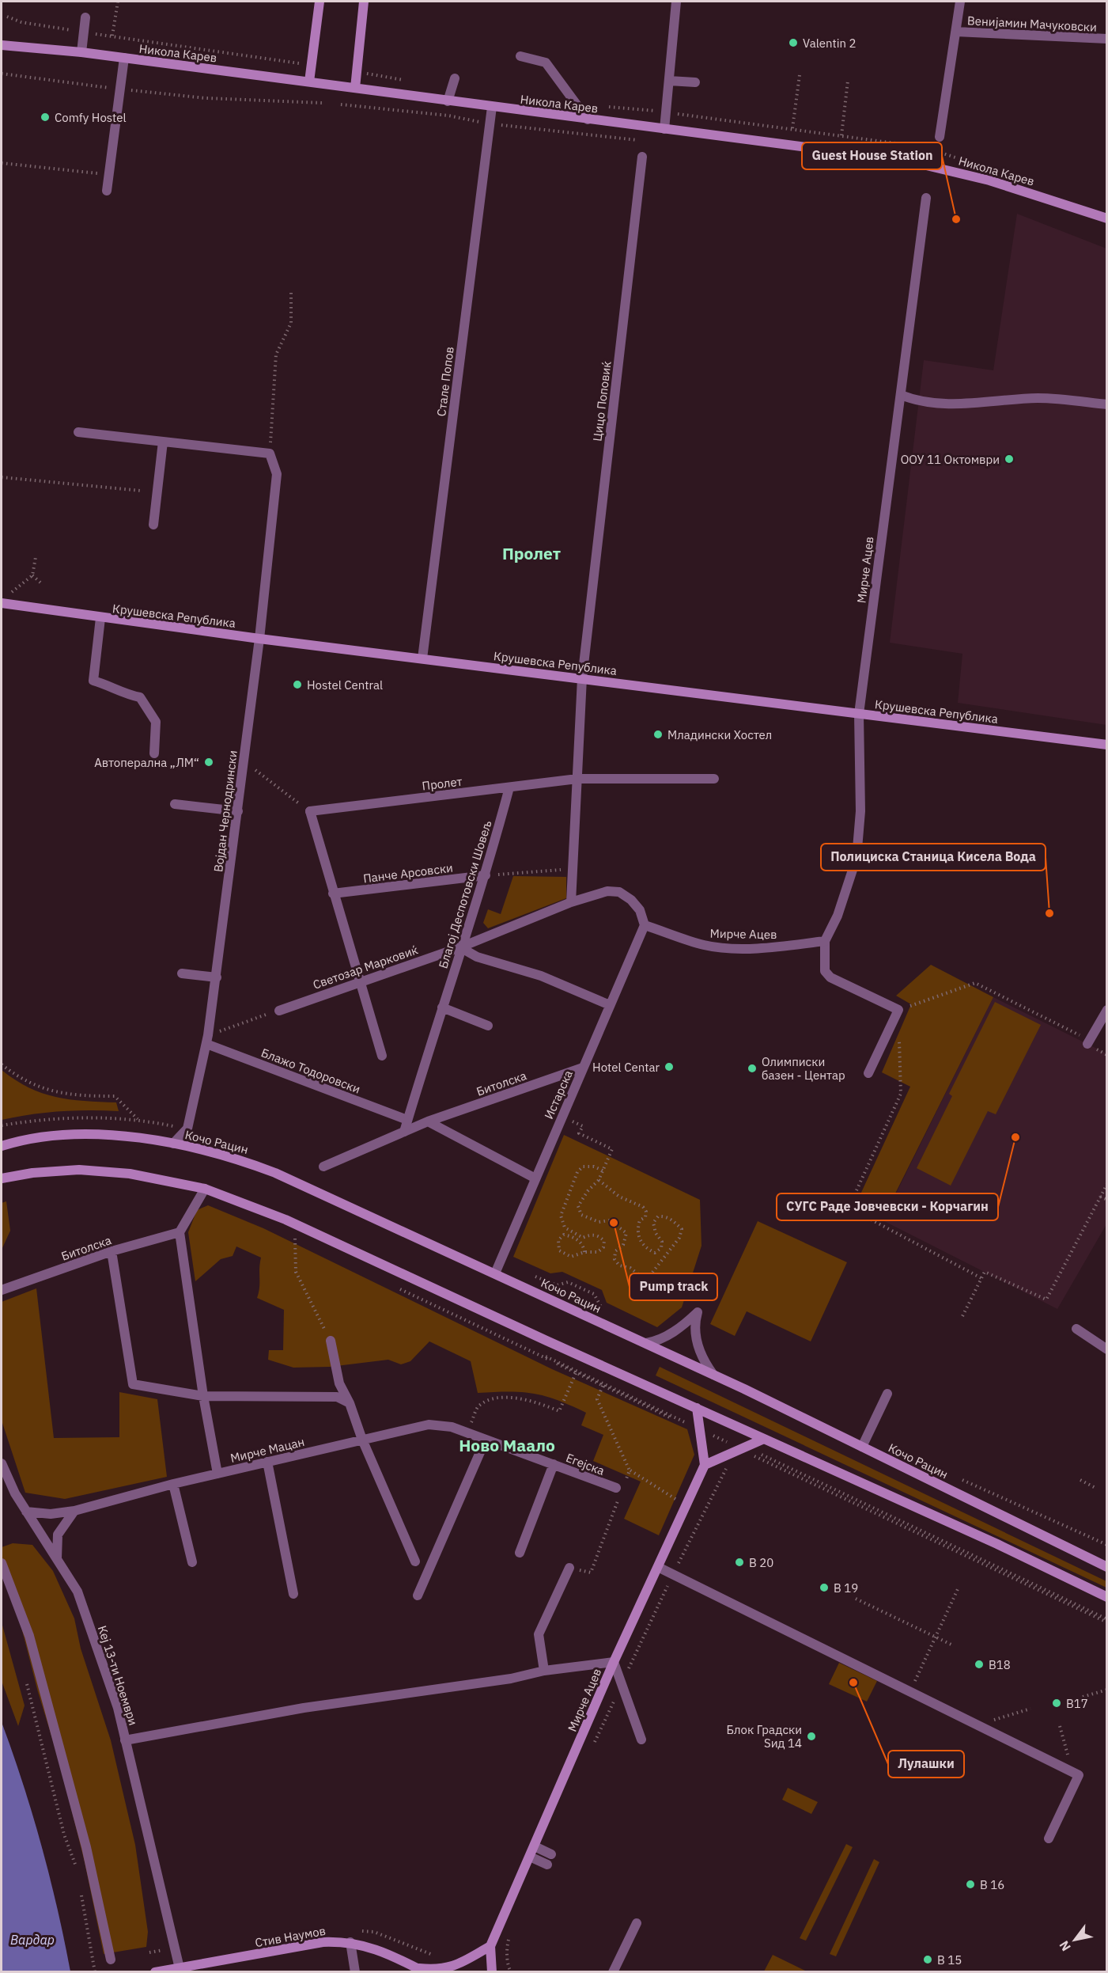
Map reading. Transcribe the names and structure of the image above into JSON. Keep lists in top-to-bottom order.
{
  "streets": {
    "street": [
      "Венијамин Мачуковски",
      "Никола Карев",
      "Стале Попов",
      "Цицо Поповиќ",
      "Мирче Ацев",
      "Крушевска Република",
      "Пролет",
      "Војдан Чернодрински",
      "Панче Арсовски",
      "Благој Деспотовски Шовељ",
      "Светозар Марковиќ",
      "Блажо Тодоровски",
      "Битолска",
      "Истарска",
      "Кочо Рацин",
      "Мирче Мацан",
      "Егејска",
      "Кеј 13-ти Ноември",
      "Стив Наумов"
    ]
  },
  "crossings": [
    ["Никола Карев", "Стале Попов"],
    ["Стале Попов", "Крушевска Република"],
    ["Цицо Поповиќ", "Крушевска Република"],
    ["Мирче Ацев", "Крушевска Република"],
    ["Мирче Ацев", "Истарска"],
    ["Крушевска Република", "Војдан Чернодрински"],
    ["Пролет", "Благој Деспотовски Шовељ"],
    ["Војдан Чернодрински", "Блажо Тодоровски"],
    ["Војдан Чернодрински", "Кочо Рацин"],
    ["Панче Арсовски", "Благој Деспотовски Шовељ"],
    ["Благој Деспотовски Шовељ", "Светозар Марковиќ"],
    ["Благој Деспотовски Шовељ", "Блажо Тодоровски"],
    ["Благој Деспотовски Шовељ", "Битолска"],
    ["Битолска", "Истарска"],
    ["Истарска", "Кочо Рацин"],
    ["Мирче Мацан", "Егејска"],
    ["Мирче Мацан", "Кеј 13-ти Ноември"],
    ["Кеј 13-ти Ноември", "Стив Наумов"]
  ],
  "districts": ["Пролет", "Ново Маало"],
  "water": ["Вардар"],
  "places": [
    "Valentin 2",
    "Comfy Hostel",
    "Guest House Station",
    "ООУ 11 Октомври",
    "Hostel Central",
    "Младински Хостел",
    "Автоперална „ЛМ“",
    "Полициска Станица Кисела Вода",
    "Hotel Centar",
    "Олимписки базен - Центар",
    "СУГС Раде Јовчевски - Корчагин",
    "Pump track",
    "B 20",
    "B 19",
    "B18",
    "Лулашки",
    "B17",
    "Блок Градски Sид 14",
    "B 16",
    "B 15"
  ],
  "north": "bottom left"
}
